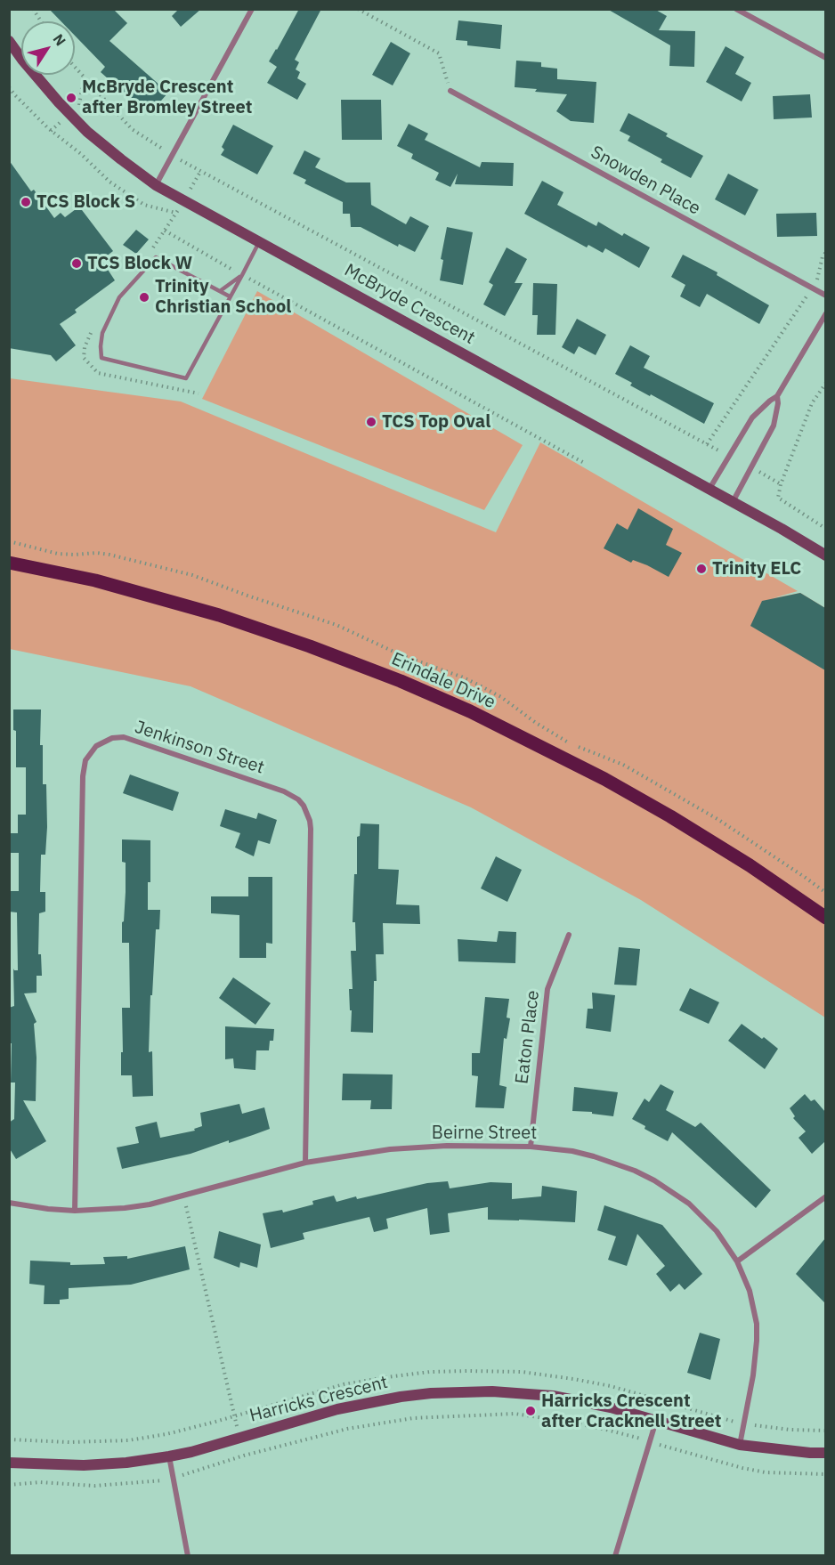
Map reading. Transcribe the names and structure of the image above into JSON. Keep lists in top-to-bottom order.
{
  "streets": {
    "main road": ["Erindale Drive"],
    "street": [
      "Snowden Place",
      "McBryde Crescent",
      "Jenkinson Street",
      "Eaton Place",
      "Beirne Street",
      "Harricks Crescent"
    ]
  },
  "crossings": [
    ["Jenkinson Street", "Beirne Street"],
    ["Eaton Place", "Beirne Street"],
    ["Beirne Street", "Harricks Crescent"]
  ],
  "places": [
    "McBryde Crescent after Bromley Street",
    "TCS Block S",
    "TCS Block W",
    "Trinity Christian School",
    "TCS Top Oval",
    "Trinity ELC",
    "Harricks Crescent after Cracknell Street"
  ],
  "north": "top right"
}
